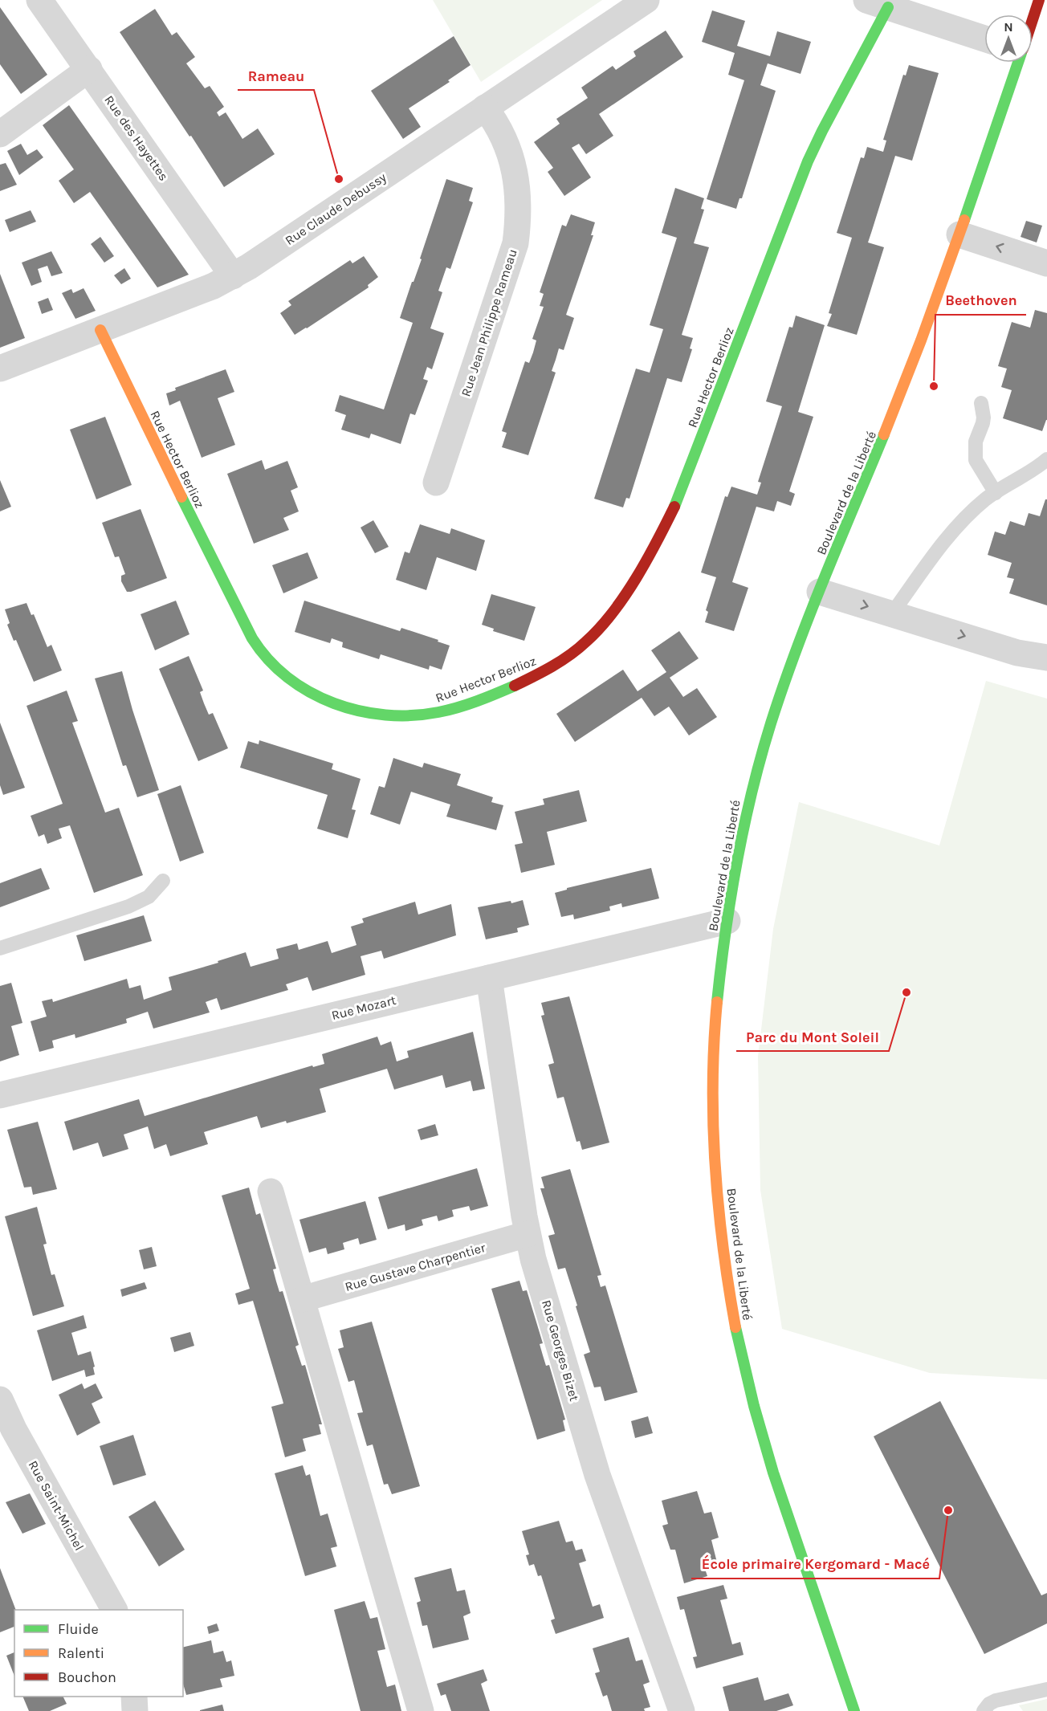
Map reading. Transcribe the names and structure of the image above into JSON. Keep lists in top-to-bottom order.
{
  "streets": {
    "main road": ["Rue Hector Berlioz", "Boulevard de la Liberté"],
    "street": [
      "Rue des Hayettes",
      "Rue Claude Debussy",
      "Rue Jean Philippe Rameau",
      "Rue Mozart",
      "Rue Gustave Charpentier",
      "Rue Georges Bizet",
      "Rue Saint-Michel"
    ]
  },
  "crossings": [
    ["Rue des Hayettes", "Rue Claude Debussy"],
    ["Rue Claude Debussy", "Rue Jean Philippe Rameau"],
    ["Rue Claude Debussy", "Rue Hector Berlioz"],
    ["Boulevard de la Liberté", "Rue Mozart"],
    ["Rue Mozart", "Rue Georges Bizet"],
    ["Rue Gustave Charpentier", "Rue Georges Bizet"]
  ],
  "places": [
    "Rameau",
    "Beethoven",
    "Parc du Mont Soleil",
    "École primaire Kergomard - Macé"
  ],
  "legend": ["Fluide", "Ralenti", "Bouchon"],
  "north": "top"
}
